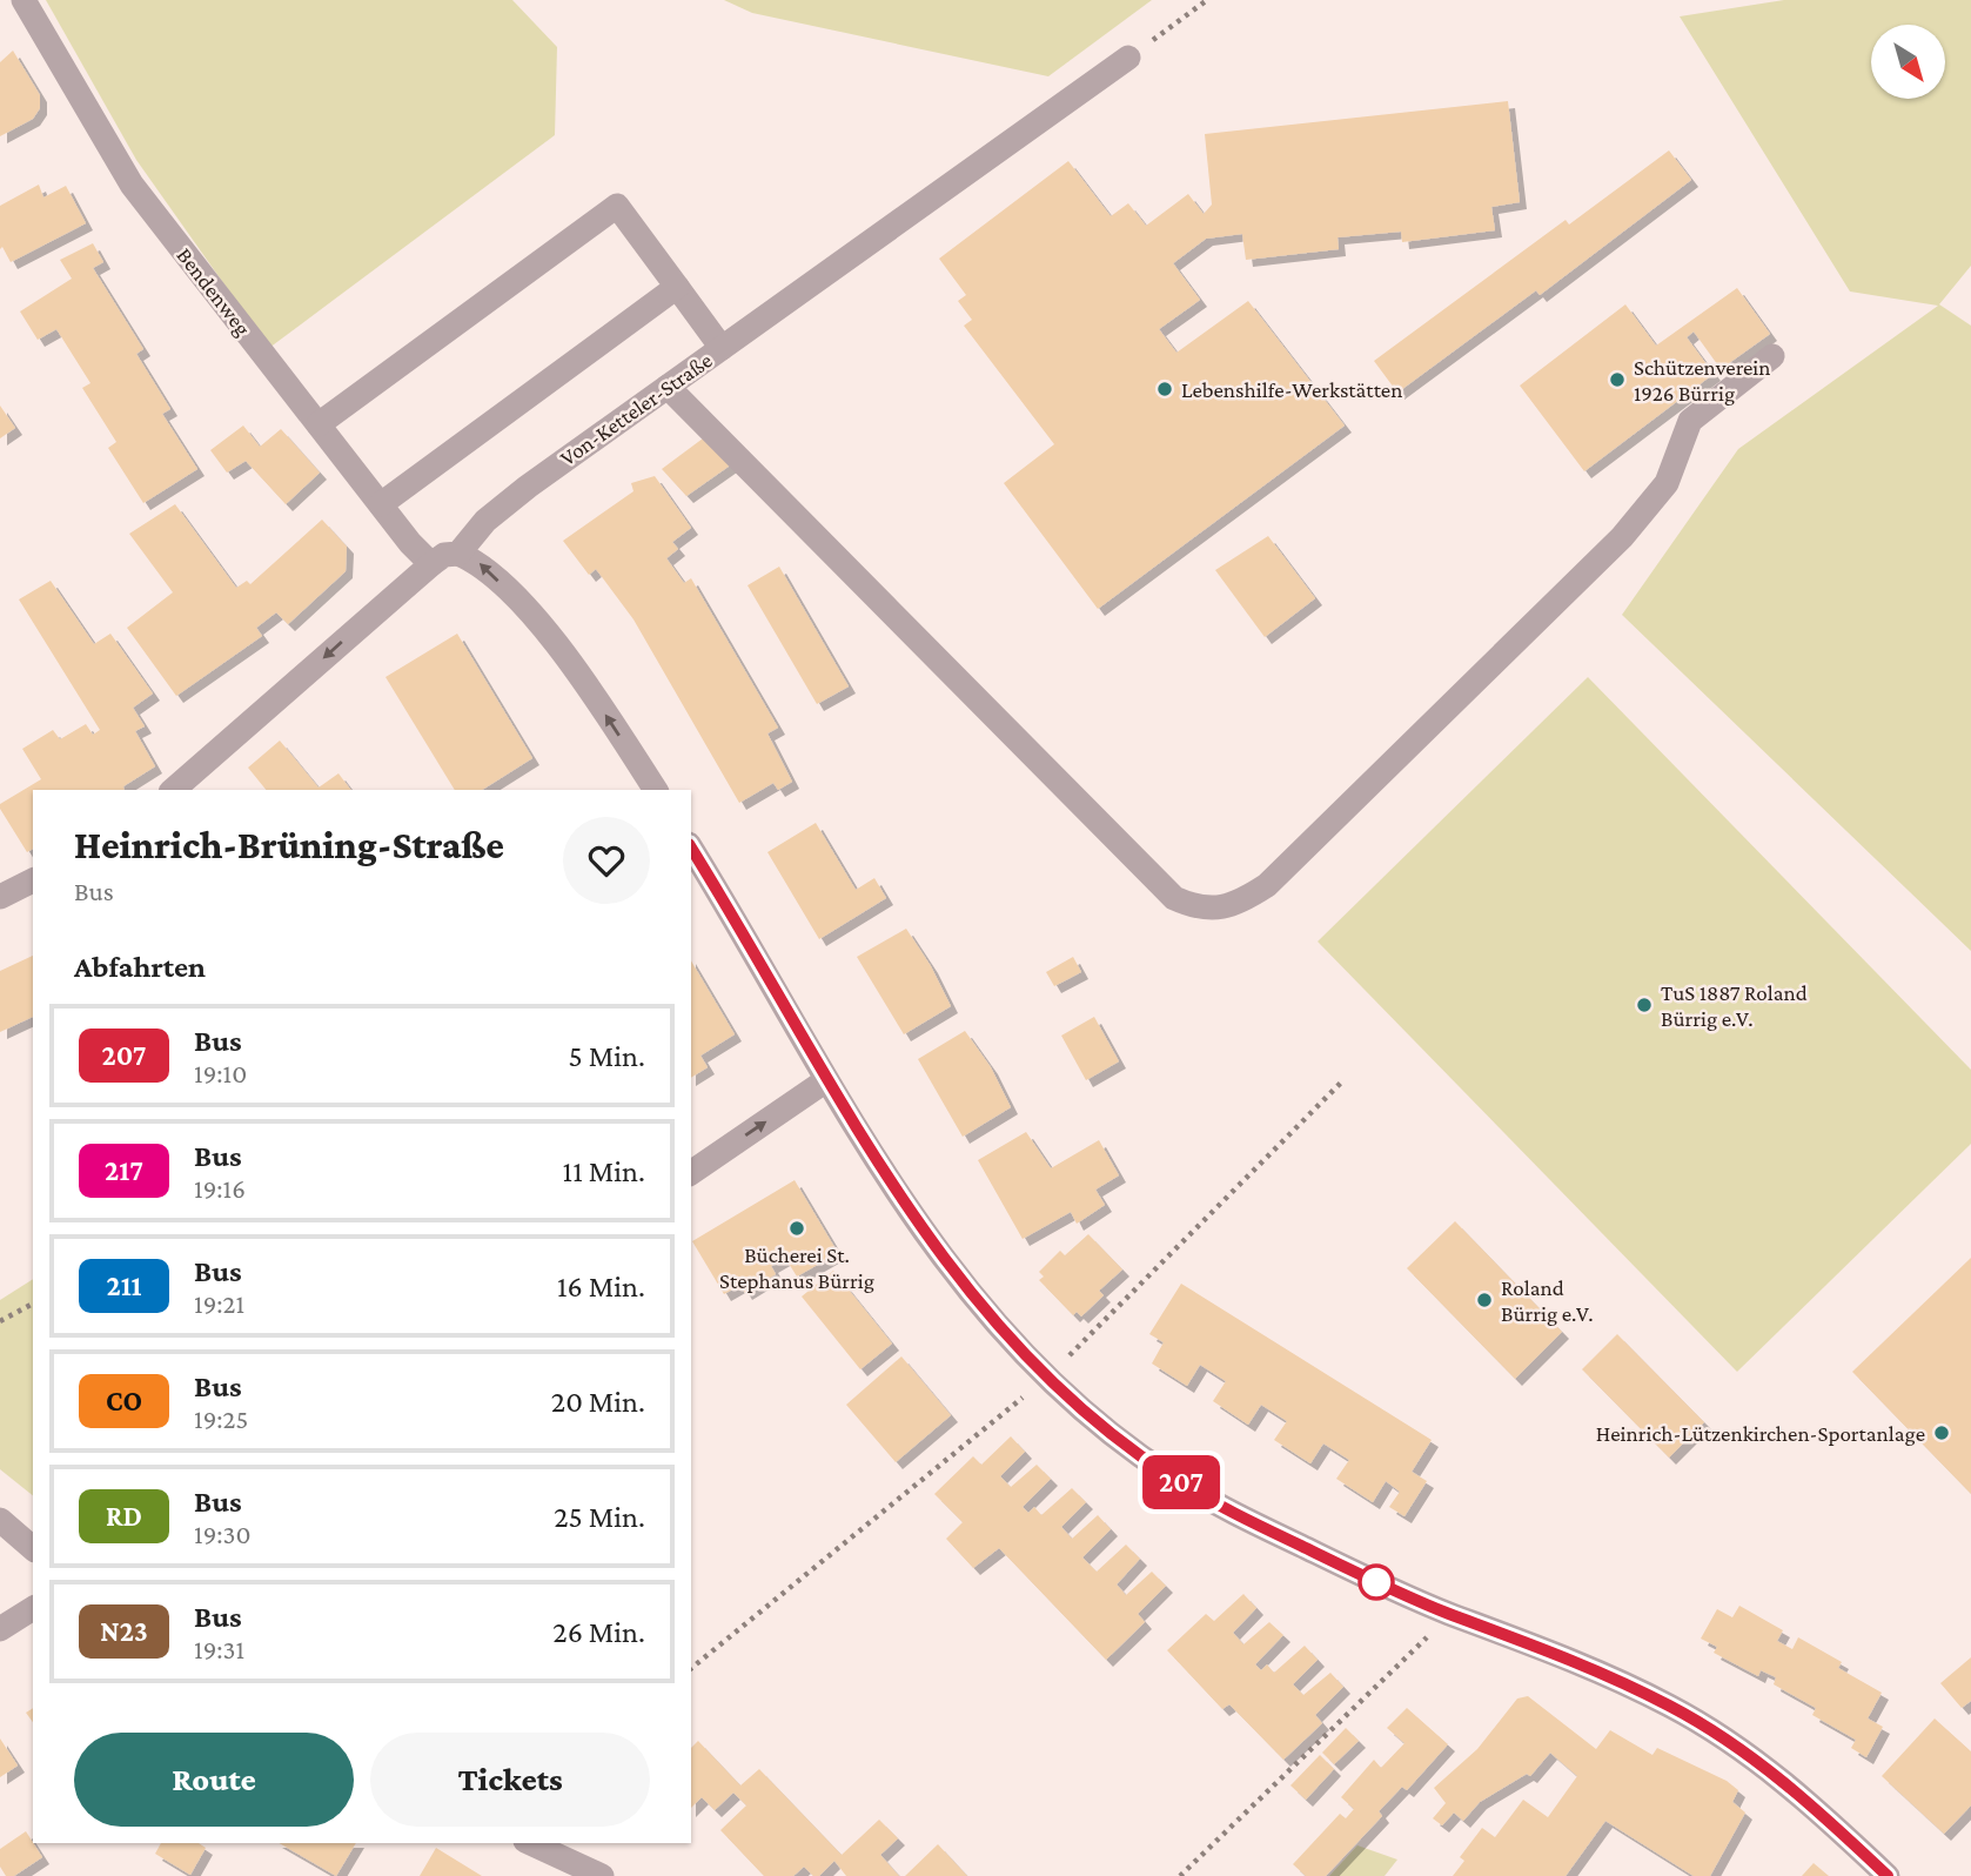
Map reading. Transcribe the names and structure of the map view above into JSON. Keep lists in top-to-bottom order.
{
  "streets": {
    "street": ["Bendenweg", "Von-Ketteler-Straße"]
  },
  "crossings": [
    ["Bendenweg", "Von-Ketteler-Straße"]
  ],
  "places": [
    "Schützenverein 1926 Bürrig",
    "Lebenshilfe-Werkstätten",
    "TuS 1887 Roland Bürrig e.V.",
    "Bücherei St. Stephanus Bürrig",
    "Roland Bürrig e.V.",
    "Heinrich-Lützenkirchen-Sportanlage"
  ],
  "lines": ["bus line 207"],
  "north": "bottom right",
  "page": {
    "on_map": "207",
    "heading": [
      ["Heinrich-Brüning-Straße", "Bus"],
      "Abfahrten"
    ],
    "list": [
      {
        "mark": "207",
        "name": "Bus",
        "note": "19:10",
        "value": "5 Min."
      },
      {
        "mark": "217",
        "name": "Bus",
        "note": "19:16",
        "value": "11 Min."
      },
      {
        "mark": "211",
        "name": "Bus",
        "note": "19:21",
        "value": "16 Min."
      },
      {
        "mark": "CO",
        "name": "Bus",
        "note": "19:25",
        "value": "20 Min."
      },
      {
        "mark": "RD",
        "name": "Bus",
        "note": "19:30",
        "value": "25 Min."
      },
      {
        "mark": "N23",
        "name": "Bus",
        "note": "19:31",
        "value": "26 Min."
      }
    ],
    "buttons": ["Route", "Tickets"]
  }
}
